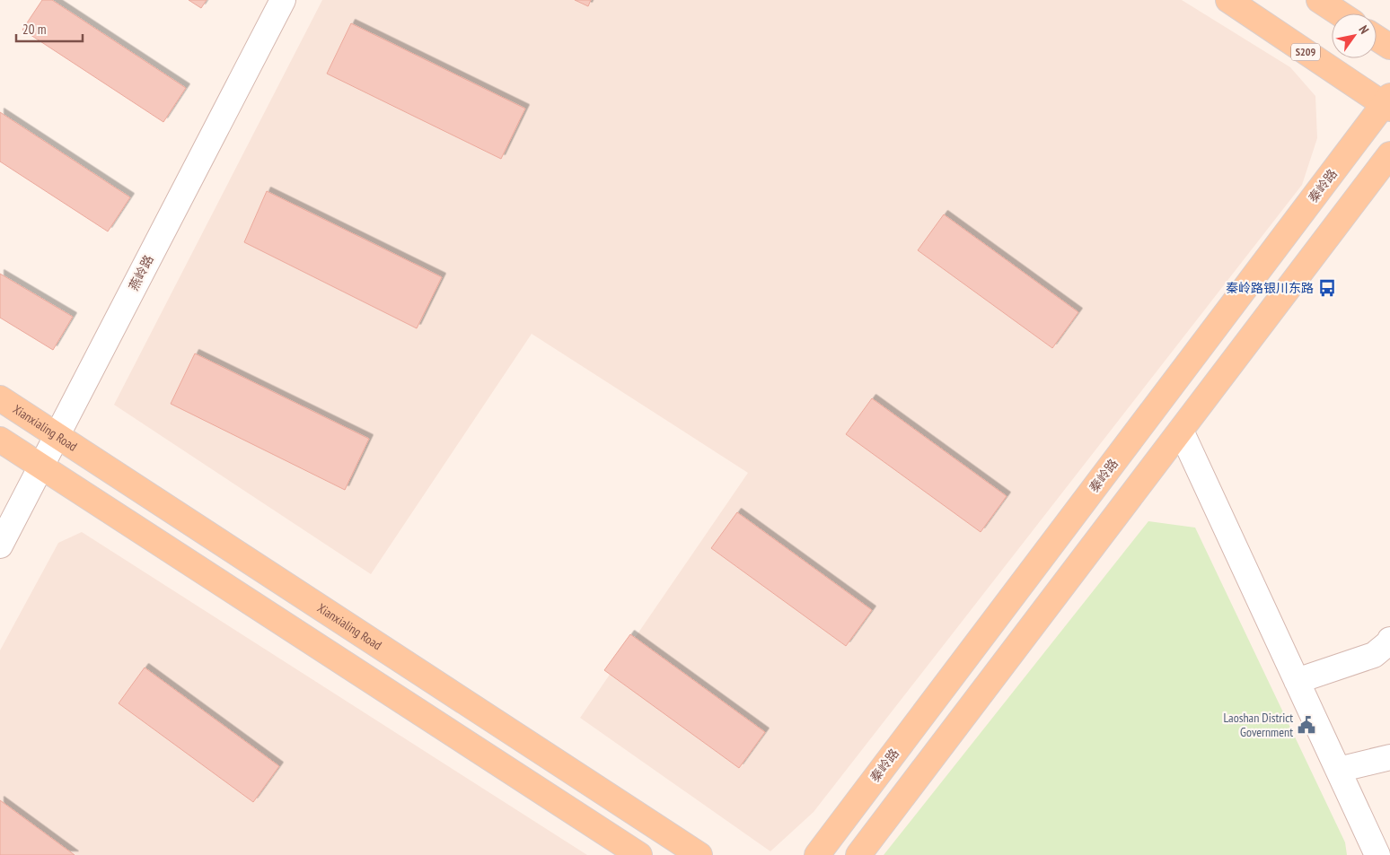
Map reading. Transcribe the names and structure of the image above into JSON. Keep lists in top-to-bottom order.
{
  "streets": {
    "main road": ["S209", "秦岭路", "Xianxialing Road"],
    "street": ["燕岭路"]
  },
  "crossings": [
    ["S209", "秦岭路"],
    ["燕岭路", "Xianxialing Road"]
  ],
  "places": {
    "bus stop": ["秦岭路银川东路"],
    "public building": ["Laoshan District Government"]
  },
  "scale_bar": "20 m",
  "north": "top right"
}
